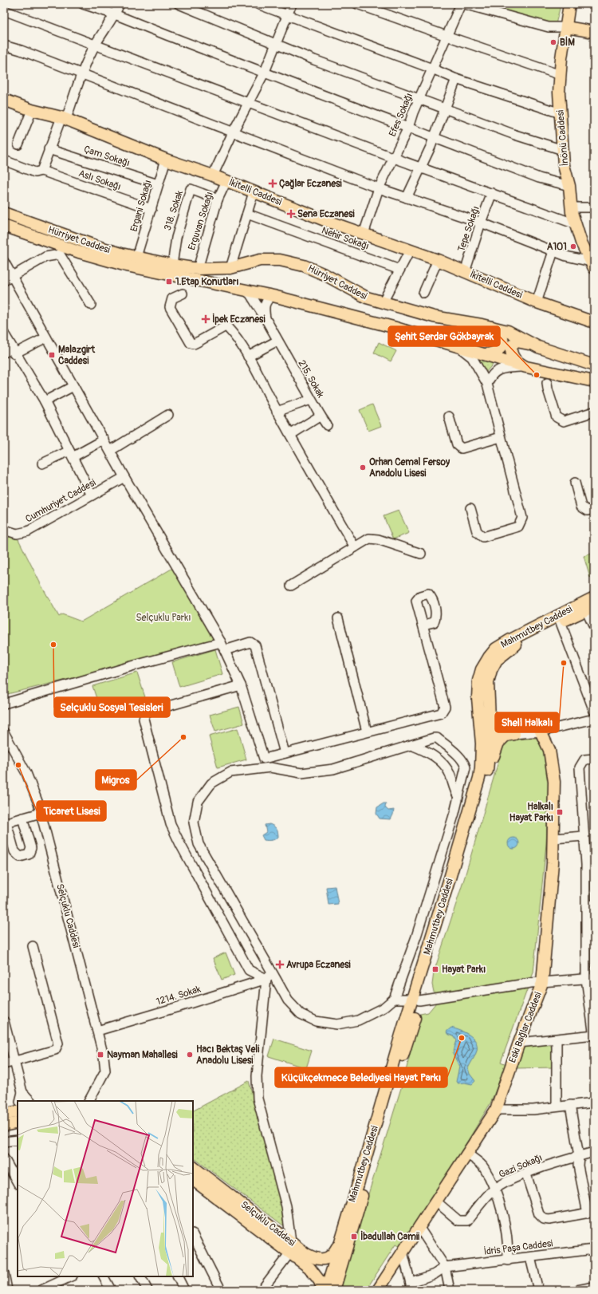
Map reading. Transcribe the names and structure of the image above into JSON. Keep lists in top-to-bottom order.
{
  "streets": {
    "main road": [
      "İnönü Caddesi",
      "İkitelli Caddesi",
      "Hürriyet Caddesi",
      "Mahmutbey Caddesi",
      "Selçuklu Caddesi",
      "Eski Bağlar Caddesi"
    ],
    "street": [
      "Efes Sokağı",
      "Çam Sokağı",
      "Aslı Sokağı",
      "Ergani Sokağı",
      "318. Sokak",
      "Erguvan Sokağı",
      "Tepe Sokağı",
      "Nehir Sokağı",
      "215. Sokak",
      "Cumhuriyet Caddesi",
      "1214. Sokak",
      "Gazi Sokağı",
      "İdris Paşa Caddesi"
    ]
  },
  "crossings": [
    ["Efes Sokağı", "İkitelli Caddesi"],
    ["Çam Sokağı", "Ergani Sokağı"],
    ["Aslı Sokağı", "Ergani Sokağı"],
    ["İkitelli Caddesi", "Ergani Sokağı"],
    ["İkitelli Caddesi", "Erguvan Sokağı"],
    ["İkitelli Caddesi", "Tepe Sokağı"],
    ["Ergani Sokağı", "Hürriyet Caddesi"],
    ["318. Sokak", "Erguvan Sokağı"],
    ["318. Sokak", "Hürriyet Caddesi"],
    ["Erguvan Sokağı", "Hürriyet Caddesi"],
    ["Hürriyet Caddesi", "215. Sokak"],
    ["Mahmutbey Caddesi", "Selçuklu Caddesi"],
    ["Selçuklu Caddesi", "1214. Sokak"],
    ["Eski Bağlar Caddesi", "Gazi Sokağı"]
  ],
  "parks": ["Selçuklu Parkı"],
  "places": {
    "other": [
      "BİM",
      "A101",
      "Şehit Serdar Gökbayrak",
      "Orhan Cemal Fersoy Anadolu Lisesi",
      "Selçuklu Sosyal Tesisleri",
      "Shell Halkalı",
      "Migros",
      "Ticaret Lisesi",
      "Küçükçekmece Belediyesi Hayat Parkı",
      "Hacı Bektaş Veli Anadolu Lisesi"
    ],
    "health": [
      "Çağlar Eczanesi",
      "Sena Eczanesi",
      "İpek Eczanesi",
      "Avrupa Eczanesi"
    ],
    "transit": [
      "1.Etap Konutları",
      "Malazgirt Caddesi",
      "Halkalı Hayat Parkı",
      "Hayat Parkı",
      "Nayman Mahallesi",
      "İbadullah Camii"
    ]
  }
}
